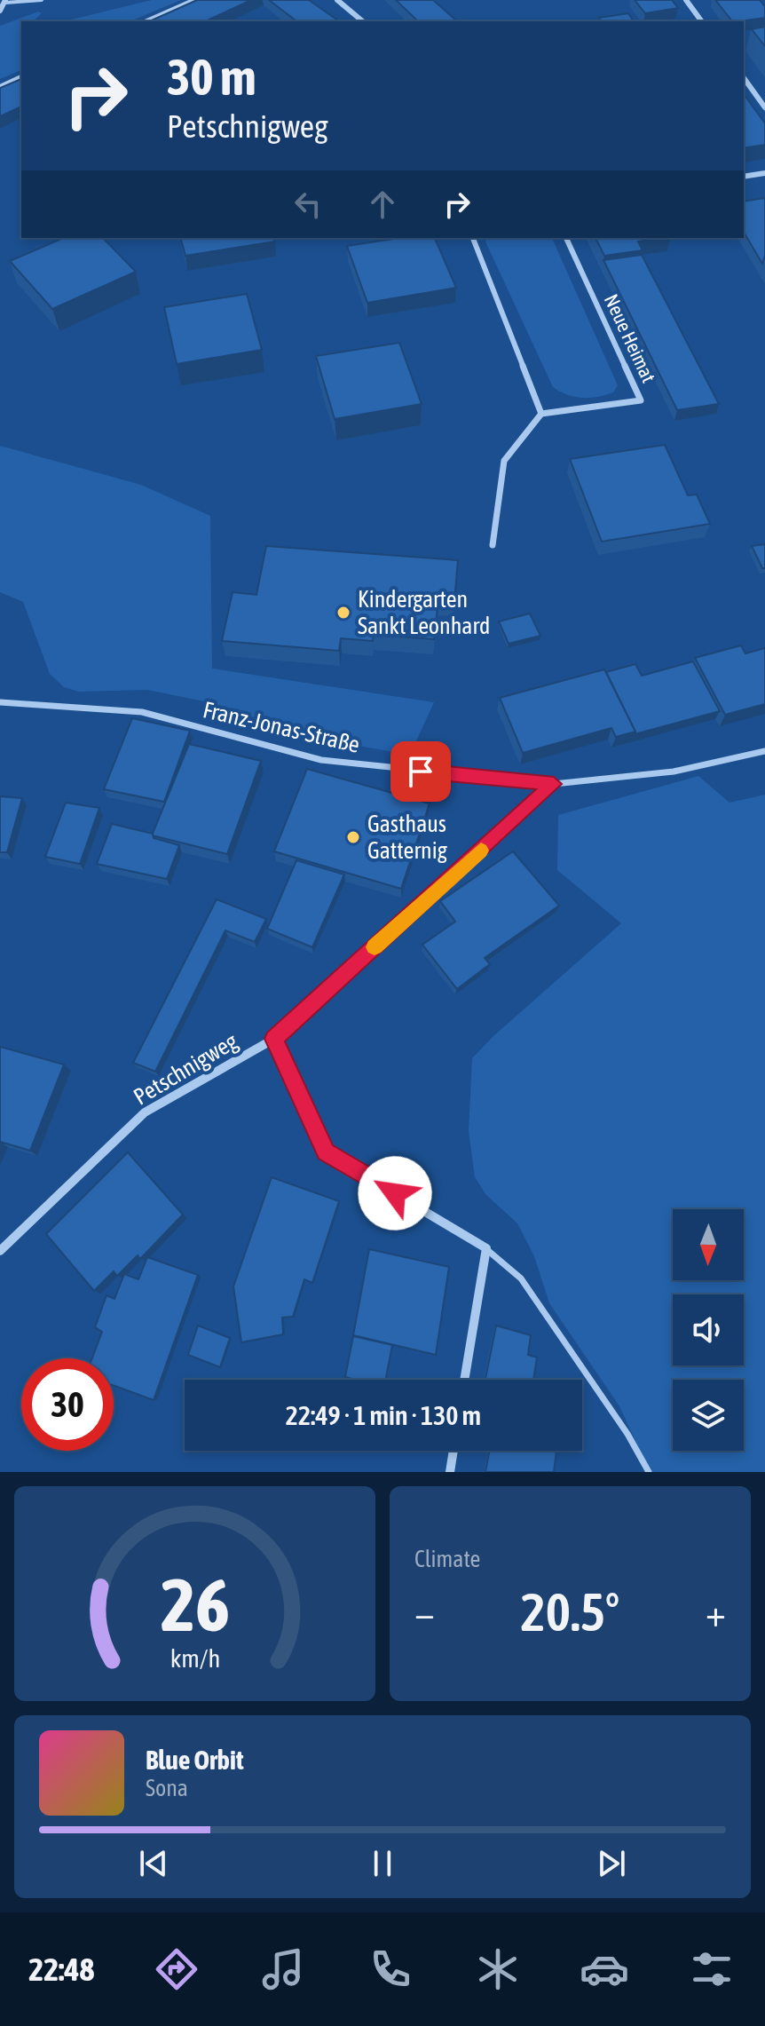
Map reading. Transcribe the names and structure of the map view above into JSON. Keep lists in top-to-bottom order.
{
  "streets": {
    "street": ["Neue Heimat", "Franz-Jonas-Straße", "Petschnigweg"]
  },
  "crossings": [
    ["Franz-Jonas-Straße", "Petschnigweg"]
  ],
  "places": ["Kindergarten Sankt Leonhard", "Gasthaus Gatternig"],
  "north": "bottom",
  "page": {
    "turn": ["30 m", "Petschnigweg"],
    "limit": "30",
    "trip": "22:49 · 1 min · 130 m",
    "tile": "Climate",
    "heat": ["−", "20.5°", "+"],
    "song": ["Blue Orbit", "Sona"],
    "tabs": "22:48",
    "gauge": ["26", "km/h"]
  }
}
